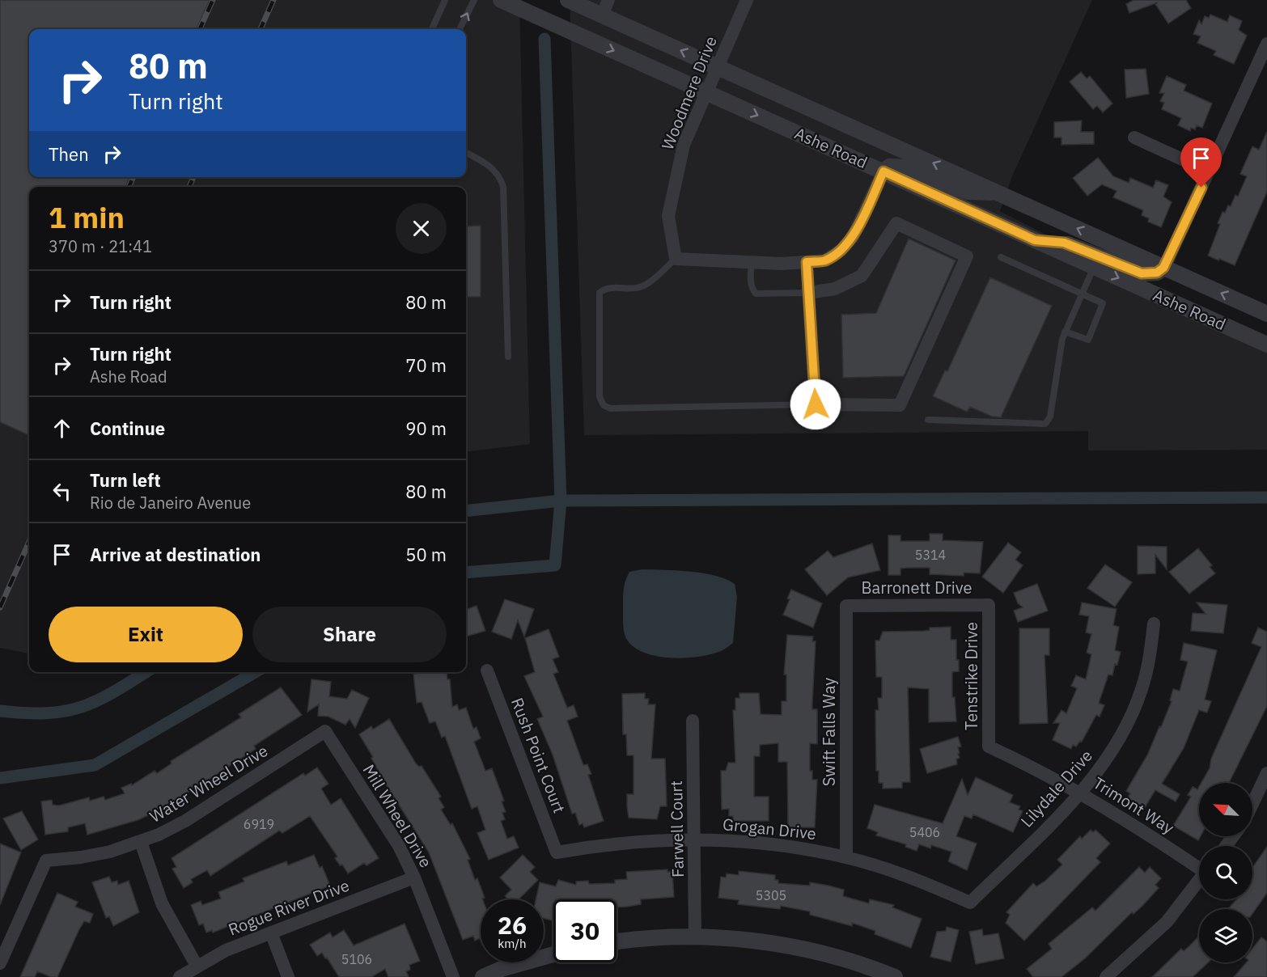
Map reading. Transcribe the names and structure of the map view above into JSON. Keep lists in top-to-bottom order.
{
  "streets": {
    "street": [
      "Woodmere Drive",
      "Ashe Road",
      "Barronett Drive",
      "Tenstrike Drive",
      "Swift Falls Way",
      "Rush Point Court",
      "Water Wheel Drive",
      "Lilydale Drive",
      "Trimont Way",
      "Mill Wheel Drive",
      "Farwell Court",
      "Grogan Drive",
      "Rogue River Drive"
    ]
  },
  "crossings": [
    ["Woodmere Drive", "Ashe Road"],
    ["Barronett Drive", "Tenstrike Drive"],
    ["Barronett Drive", "Swift Falls Way"],
    ["Tenstrike Drive", "Trimont Way"],
    ["Swift Falls Way", "Grogan Drive"],
    ["Rush Point Court", "Grogan Drive"],
    ["Water Wheel Drive", "Mill Wheel Drive"],
    ["Lilydale Drive", "Trimont Way"],
    ["Lilydale Drive", "Grogan Drive"],
    ["Mill Wheel Drive", "Rogue River Drive"],
    ["Farwell Court", "Grogan Drive"]
  ],
  "house_numbers": [
    "5314",
    "6919",
    "5406",
    "5305",
    "5106"
  ],
  "north": "top left",
  "page": {
    "turn": ["80 m", "Turn right"],
    "then": "Then",
    "heading": ["1 min", "370 m · 21:41"],
    "list": [
      {
        "name": "Turn right",
        "value": "80 m"
      },
      {
        "name": "Turn right",
        "note": "Ashe Road",
        "value": "70 m"
      },
      {
        "name": "Continue",
        "value": "90 m"
      },
      {
        "name": "Turn left",
        "note": "Rio de Janeiro Avenue",
        "value": "80 m"
      },
      {
        "name": "Arrive at destination",
        "value": "50 m"
      }
    ],
    "buttons": ["Exit", "Share"],
    "speed": "26 km/h",
    "limit": "30"
  }
}
